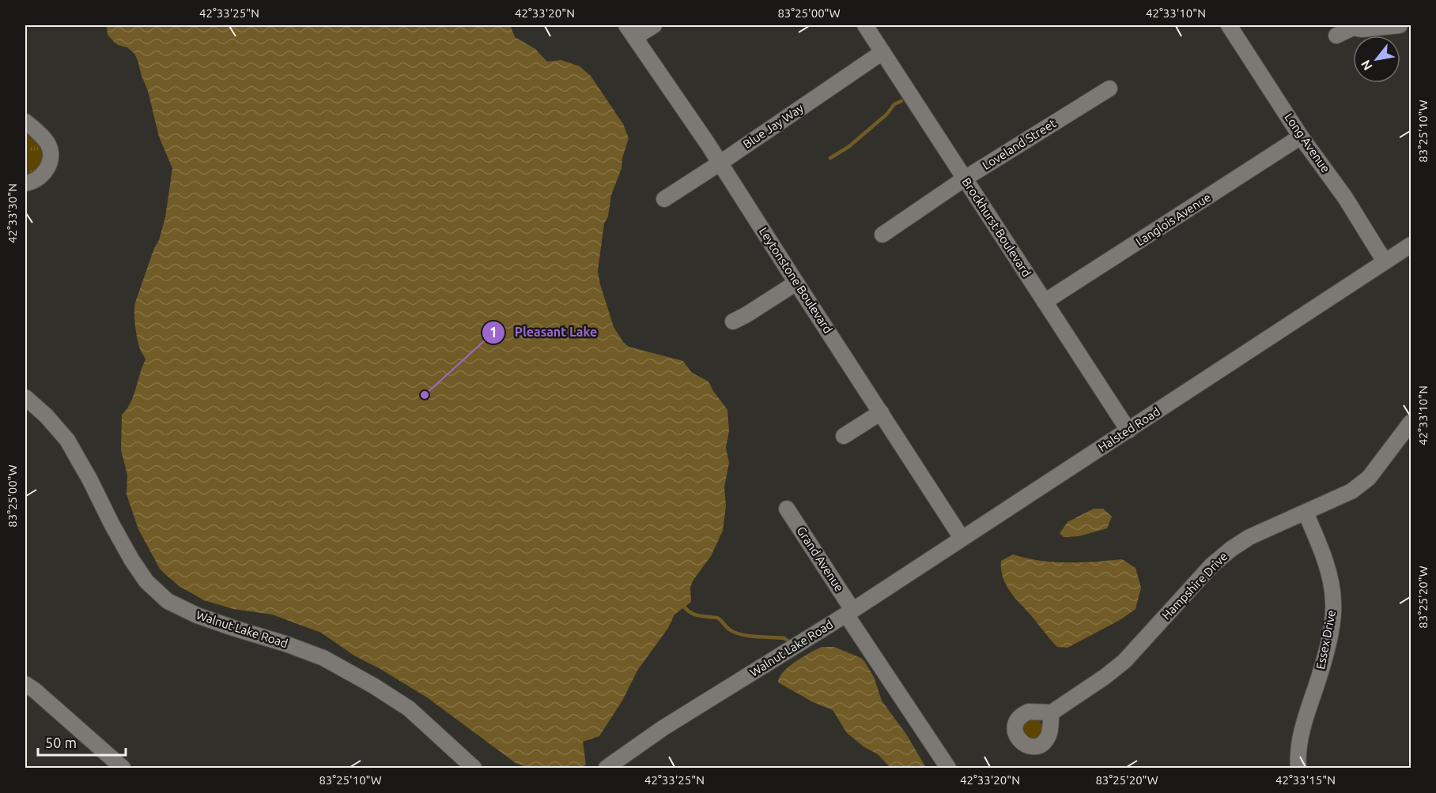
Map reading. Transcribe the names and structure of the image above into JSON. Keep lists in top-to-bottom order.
{
  "streets": {
    "street": [
      "Blue Jay Way",
      "Long Avenue",
      "Loveland Street",
      "Langlois Avenue",
      "Brockhurst Boulevard",
      "Leytonstone Boulevard",
      "Halsted Road",
      "Grand Avenue",
      "Hampshire Drive",
      "Walnut Lake Road",
      "Essex Drive"
    ]
  },
  "crossings": [
    ["Blue Jay Way", "Brockhurst Boulevard"],
    ["Blue Jay Way", "Leytonstone Boulevard"],
    ["Long Avenue", "Langlois Avenue"],
    ["Long Avenue", "Halsted Road"],
    ["Loveland Street", "Brockhurst Boulevard"],
    ["Langlois Avenue", "Brockhurst Boulevard"],
    ["Brockhurst Boulevard", "Halsted Road"],
    ["Leytonstone Boulevard", "Halsted Road"],
    ["Halsted Road", "Grand Avenue"],
    ["Halsted Road", "Walnut Lake Road"],
    ["Grand Avenue", "Walnut Lake Road"],
    ["Hampshire Drive", "Essex Drive"]
  ],
  "places": ["Pleasant Lake"],
  "scale_bar": "50 m",
  "north": "bottom left",
  "coordinates": [
    "42°33'25\"N",
    "42°33'20\"N",
    "83°25'00\"W",
    "42°33'10\"N",
    "83°25'10\"W",
    "42°33'30\"N",
    "83°25'20\"W",
    "42°33'15\"N"
  ]
}
